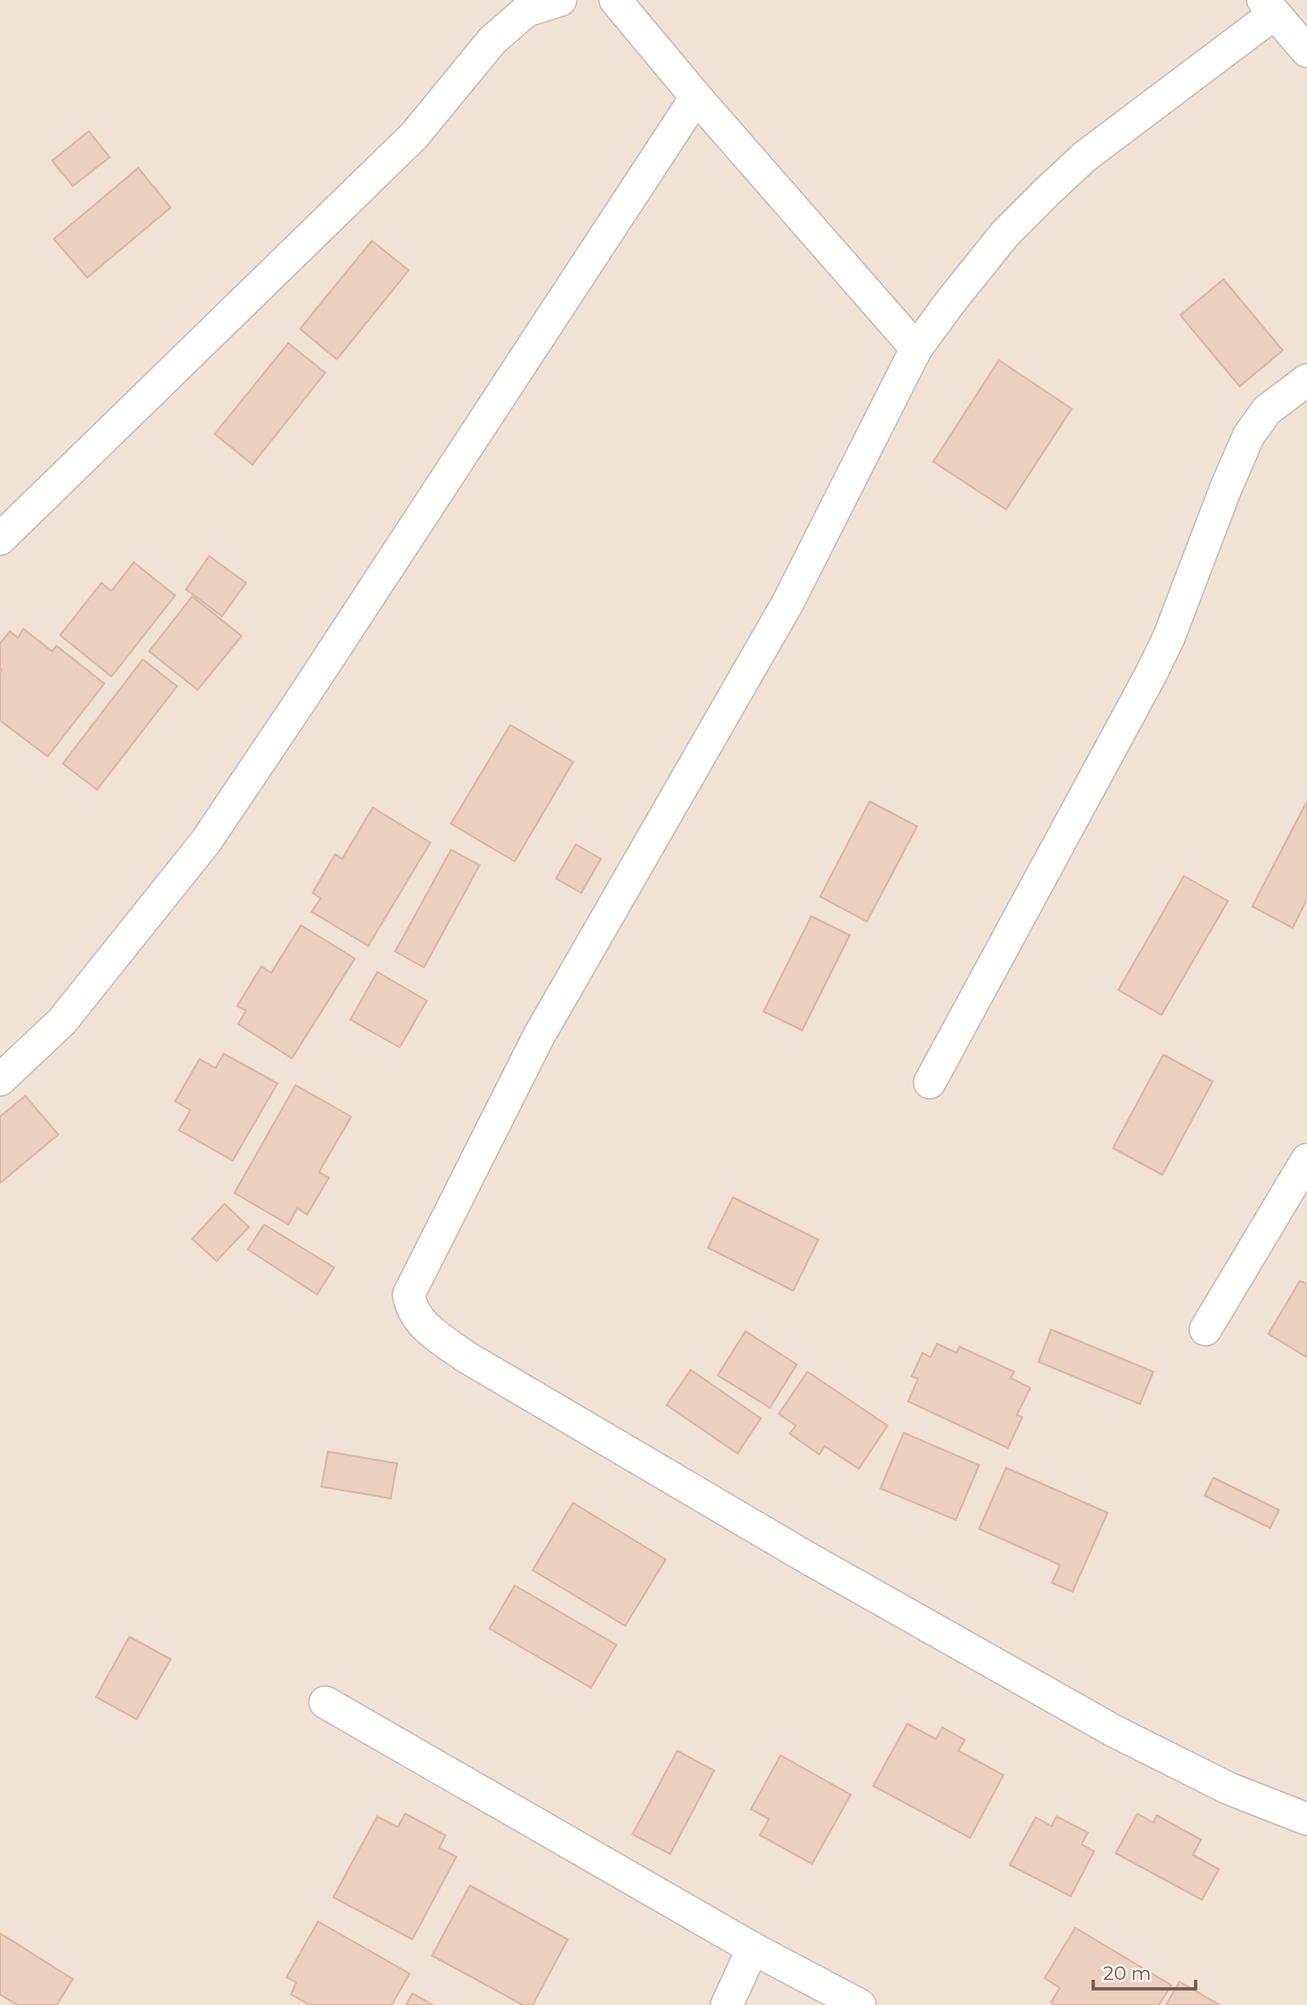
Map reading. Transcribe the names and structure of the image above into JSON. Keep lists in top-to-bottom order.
{
  "scale_bar": "20 m"
}
